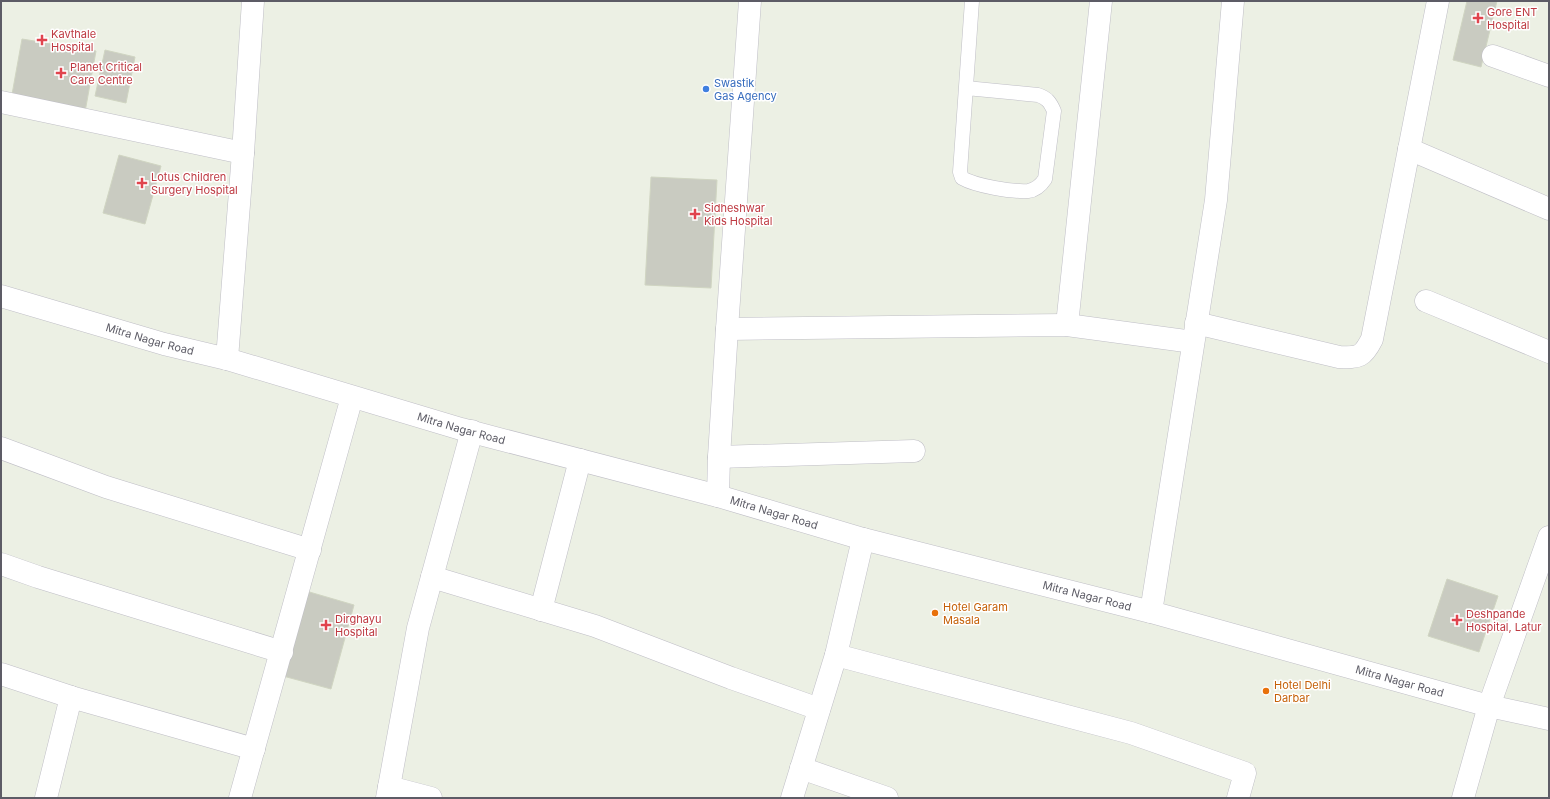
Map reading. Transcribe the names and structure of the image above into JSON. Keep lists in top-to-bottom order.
{
  "streets": {
    "street": ["Mitra Nagar Road"]
  },
  "places": {
    "health": [
      "Gore ENT Hospital",
      "Kavthale Hospital",
      "Planet Critical Care Centre",
      "Lotus Children Surgery Hospital",
      "Sidheshwar Kids Hospital",
      "Deshpande Hospital, Latur",
      "Dirghayu Hospital"
    ],
    "other": ["Swastik Gas Agency", "Hotel Garam Masala", "Hotel Delhi Darbar"]
  }
}
